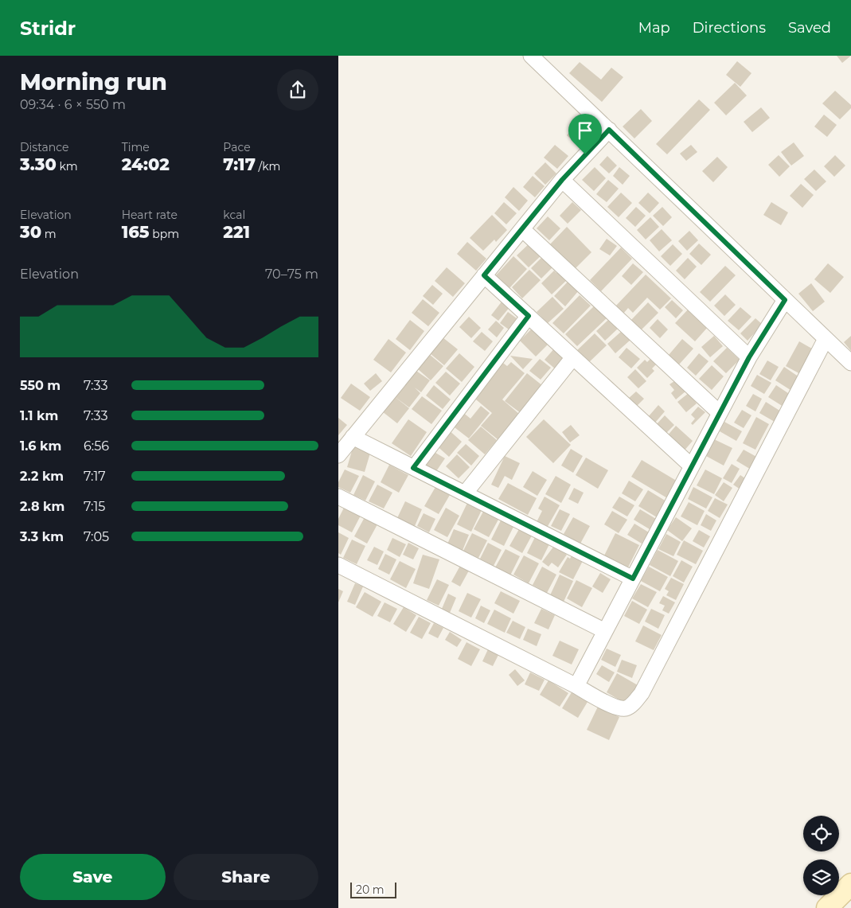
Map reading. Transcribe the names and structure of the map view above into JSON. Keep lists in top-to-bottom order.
{
  "scale_bar": "20 m",
  "page": {
    "header": "Stridr",
    "nav": ["Map", "Directions", "Saved"],
    "heading": ["Morning run", "09:34 · 6 × 550 m"],
    "stats": [
      ["Distance", "3.30 km"],
      ["Time", "24:02"],
      ["Pace", "7:17 /km"],
      ["Elevation", "30 m"],
      ["Heart rate", "165 bpm"],
      ["kcal", "221"]
    ],
    "chart": ["Elevation", "70–75 m"],
    "list": [
      {
        "name": "550 m",
        "note": "7:33"
      },
      {
        "name": "1.1 km",
        "note": "7:33"
      },
      {
        "name": "1.6 km",
        "note": "6:56"
      },
      {
        "name": "2.2 km",
        "note": "7:17"
      },
      {
        "name": "2.8 km",
        "note": "7:15"
      },
      {
        "name": "3.3 km",
        "note": "7:05"
      }
    ],
    "buttons": ["Save", "Share"],
    "scale": "20 m"
  }
}
